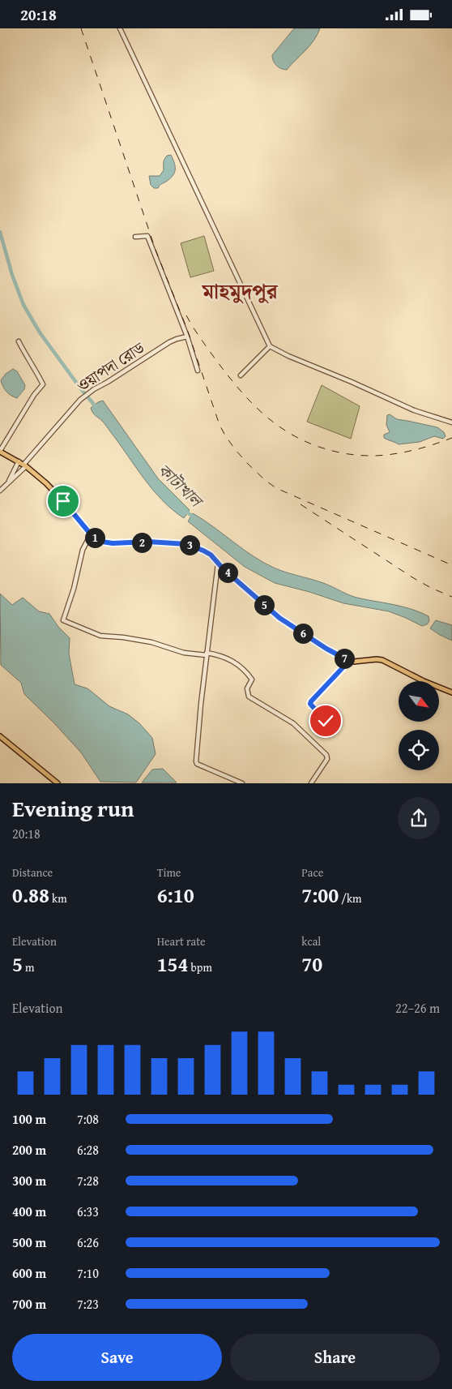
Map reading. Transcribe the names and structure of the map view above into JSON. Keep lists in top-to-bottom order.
{
  "streets": {
    "street": ["ওয়াপদা রোড"]
  },
  "districts": ["মাহমুদপুর"],
  "water": ["কাটাখাল"],
  "north": "bottom right",
  "page": {
    "status": "20:18",
    "pins": [
      "1",
      "2",
      "3",
      "4",
      "5",
      "6",
      "7"
    ],
    "heading": ["Evening run", "20:18"],
    "stats": [
      ["Distance", "0.88 km"],
      ["Time", "6:10"],
      ["Pace", "7:00 /km"],
      ["Elevation", "5 m"],
      ["Heart rate", "154 bpm"],
      ["kcal", "70"]
    ],
    "chart": ["Elevation", "22–26 m"],
    "list": [
      {
        "name": "100 m",
        "note": "7:08"
      },
      {
        "name": "200 m",
        "note": "6:28"
      },
      {
        "name": "300 m",
        "note": "7:28"
      },
      {
        "name": "400 m",
        "note": "6:33"
      },
      {
        "name": "500 m",
        "note": "6:26"
      },
      {
        "name": "600 m",
        "note": "7:10"
      },
      {
        "name": "700 m",
        "note": "7:23"
      }
    ],
    "buttons": ["Save", "Share"]
  }
}
